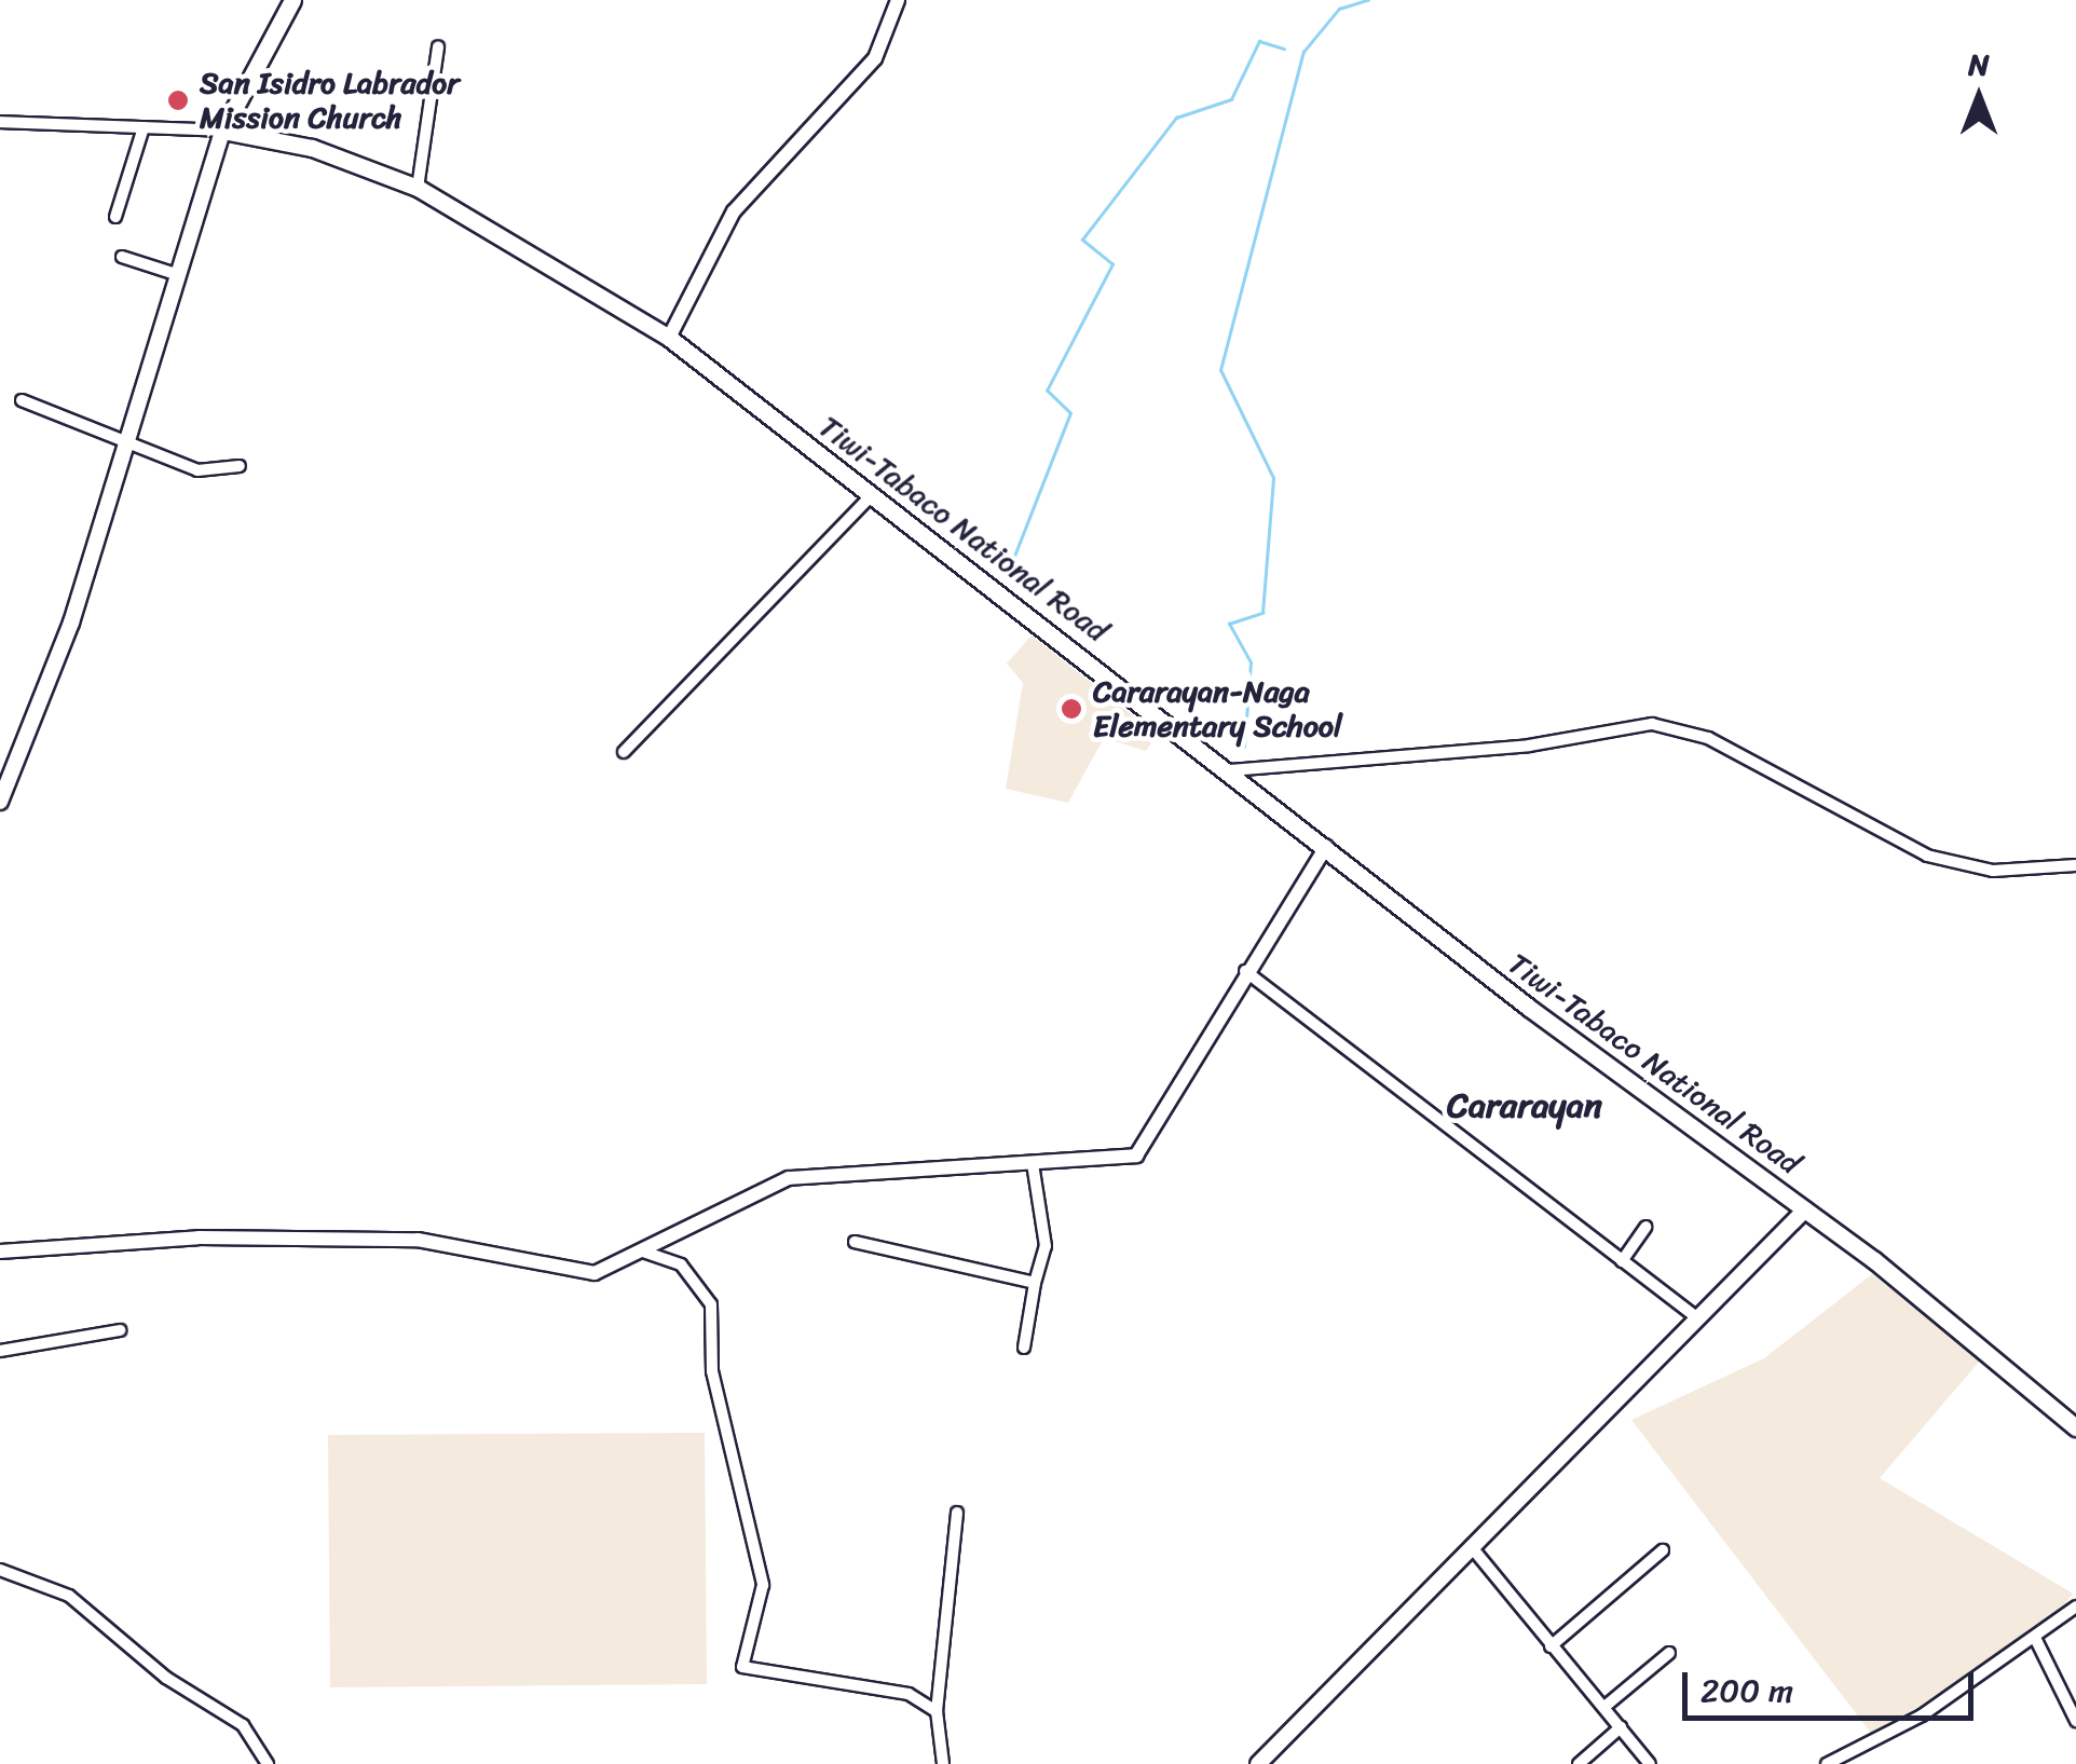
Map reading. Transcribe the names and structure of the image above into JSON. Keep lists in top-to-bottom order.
{
  "streets": {
    "main road": ["Tiwi-Tabaco National Road"]
  },
  "districts": ["Cararayan"],
  "places": ["San Isidro Labrador Mission Church", "Cararayan-Naga Elementary School"],
  "scale_bar": "200 m",
  "north": "top"
}
